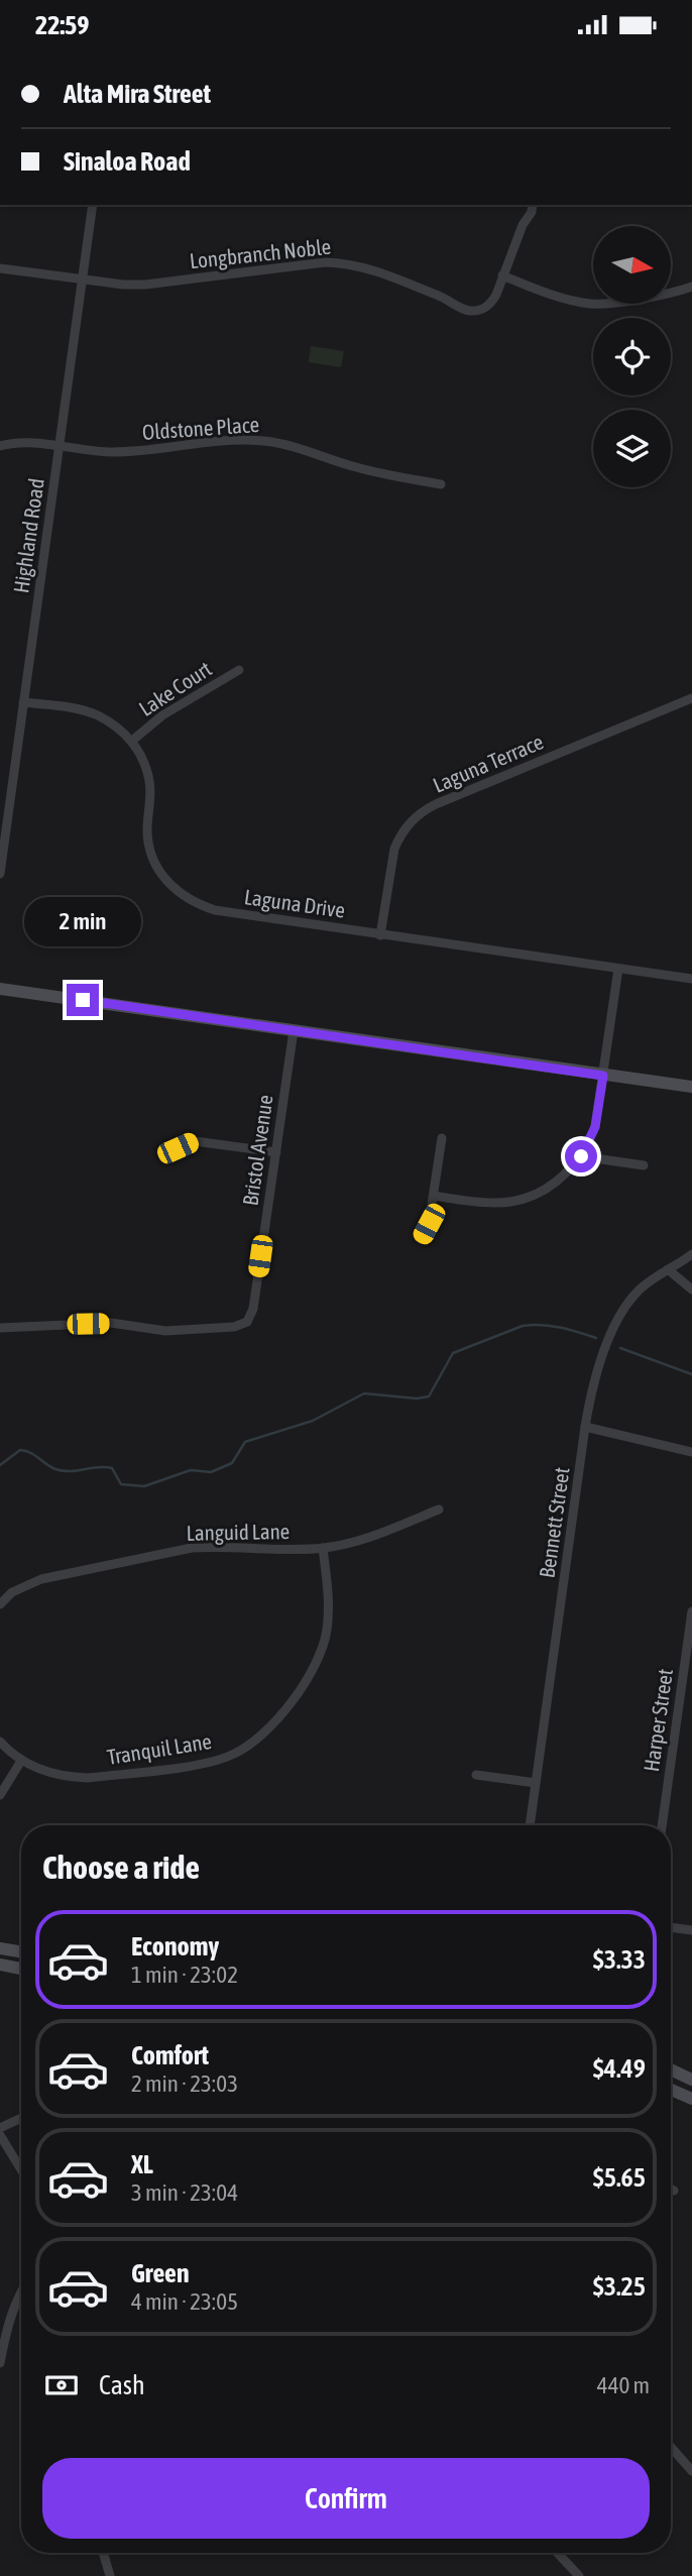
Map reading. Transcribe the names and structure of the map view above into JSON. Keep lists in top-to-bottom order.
{
  "streets": {
    "street": [
      "Longbranch Noble",
      "Oldstone Place",
      "Highland Road",
      "Lake Court",
      "Laguna Terrace",
      "Laguna Drive",
      "Bristol Avenue",
      "Bennett Street",
      "Languid Lane",
      "Harper Street",
      "Tranquil Lane"
    ]
  },
  "crossings": [
    ["Longbranch Noble", "Highland Road"],
    ["Oldstone Place", "Highland Road"],
    ["Highland Road", "Laguna Drive"],
    ["Lake Court", "Laguna Drive"],
    ["Laguna Terrace", "Laguna Drive"],
    ["Languid Lane", "Tranquil Lane"]
  ],
  "north": "right",
  "page": {
    "status": "22:59",
    "banner": ["Alta Mira Street", "Sinaloa Road"],
    "bubble": "2 min",
    "heading": "Choose a ride",
    "list": [
      {
        "name": "Economy",
        "note": "1 min · 23:02",
        "value": "$3.33"
      },
      {
        "name": "Comfort",
        "note": "2 min · 23:03",
        "value": "$4.49"
      },
      {
        "name": "XL",
        "note": "3 min · 23:04",
        "value": "$5.65"
      },
      {
        "name": "Green",
        "note": "4 min · 23:05",
        "value": "$3.25"
      }
    ],
    "pay": ["Cash", "440 m"],
    "buttons": "Confirm"
  }
}
